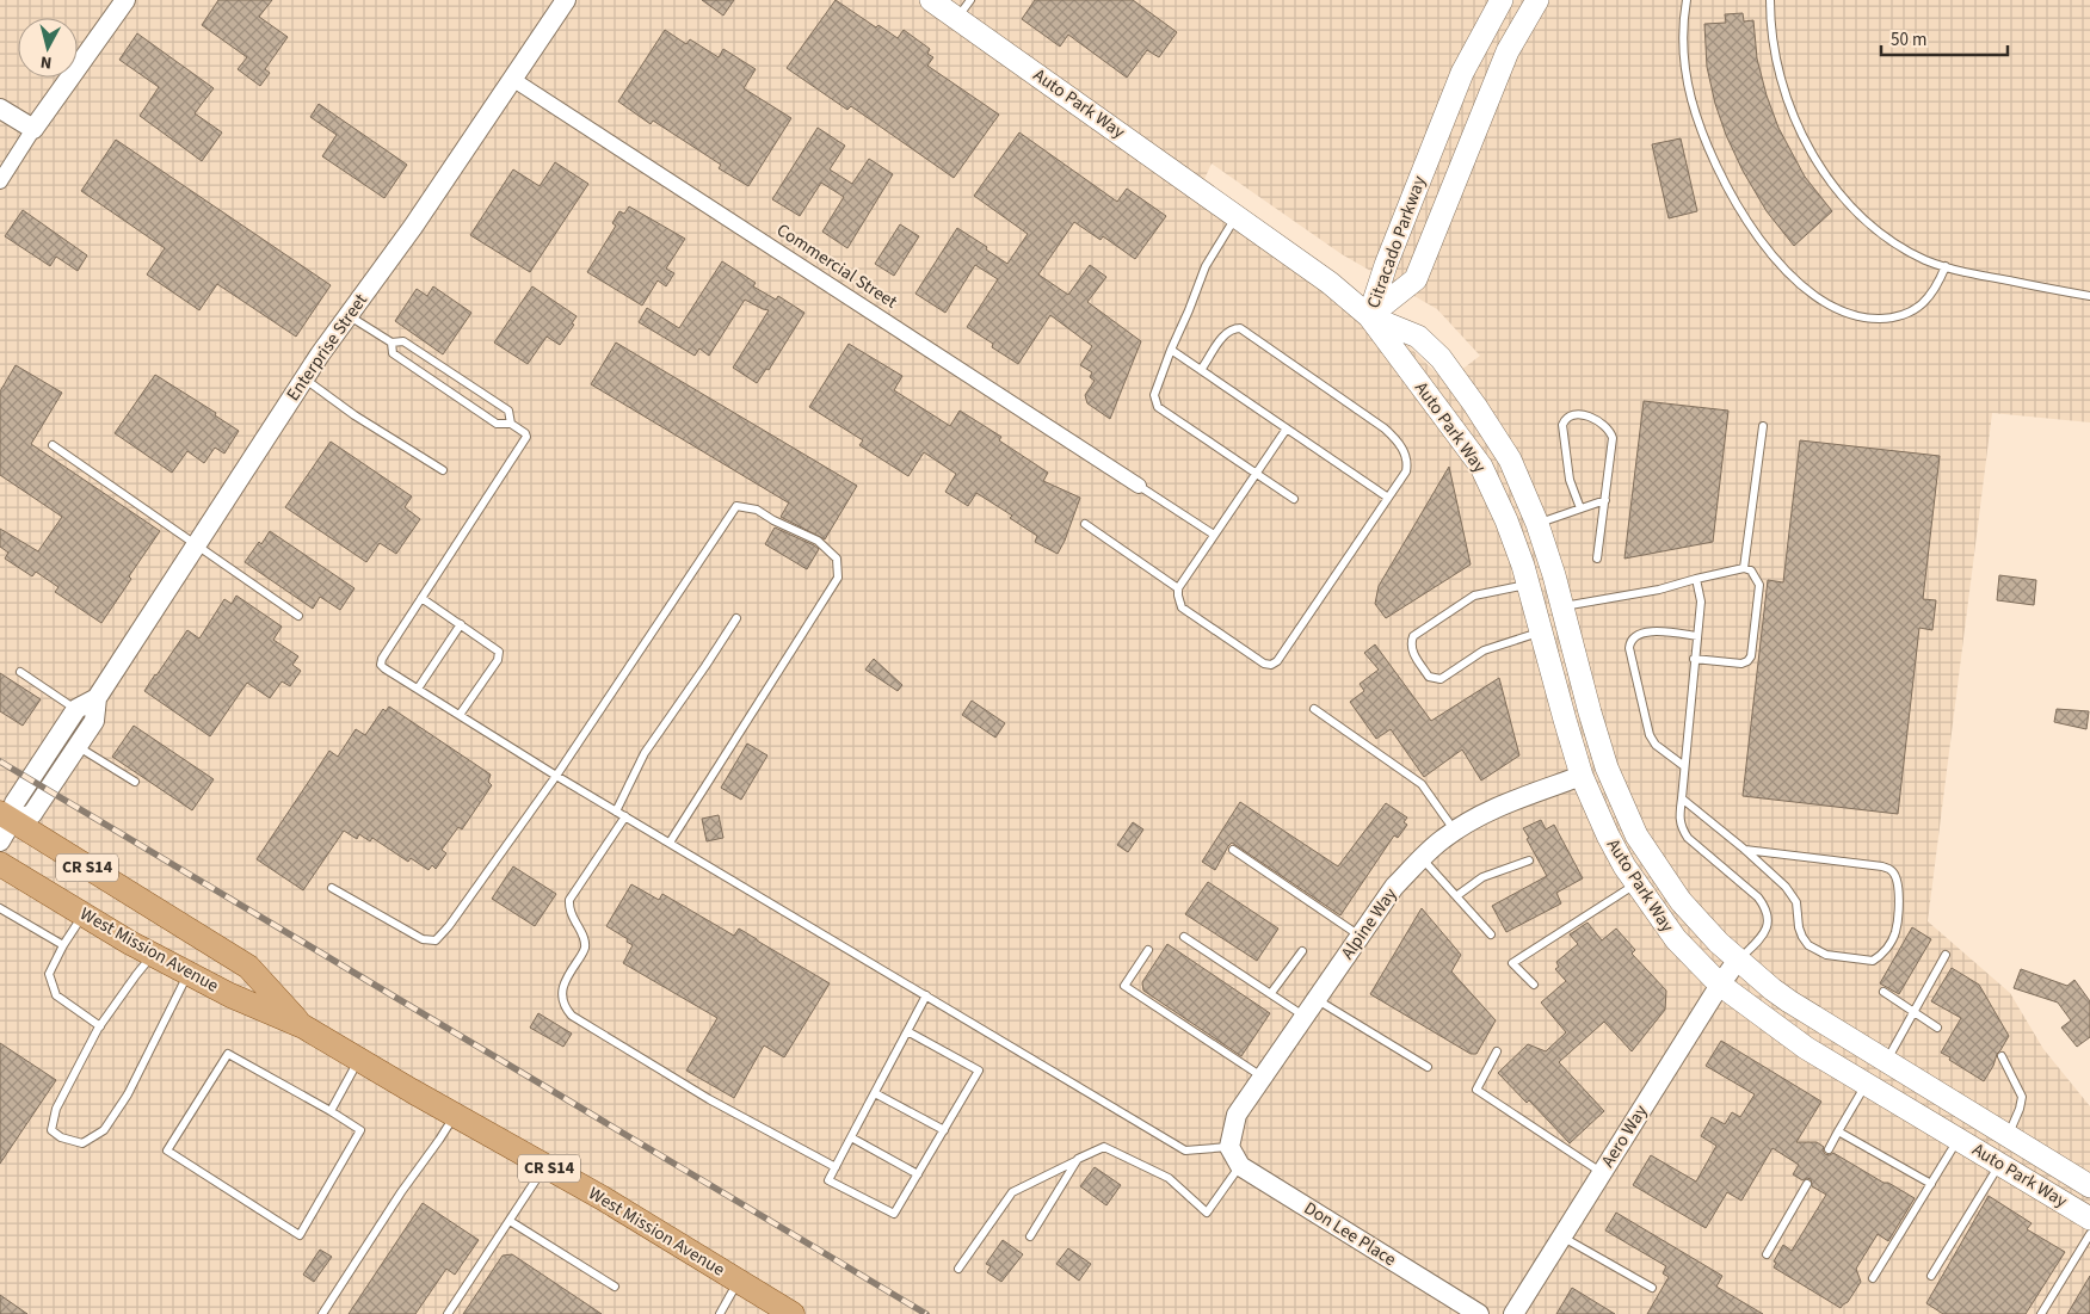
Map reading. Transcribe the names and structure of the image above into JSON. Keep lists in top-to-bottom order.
{
  "streets": {
    "main road": [
      "Auto Park Way",
      "Citracado Parkway",
      "CR S14",
      "West Mission Avenue"
    ],
    "street": [
      "Commercial Street",
      "Enterprise Street",
      "Alpine Way",
      "Aero Way",
      "Don Lee Place"
    ]
  },
  "crossings": [
    ["Auto Park Way", "Citracado Parkway"],
    ["Auto Park Way", "Alpine Way"],
    ["Auto Park Way", "Aero Way"],
    ["Commercial Street", "Enterprise Street"],
    ["Enterprise Street", "West Mission Avenue"],
    ["Alpine Way", "Don Lee Place"]
  ],
  "scale_bar": "50 m",
  "north": "bottom"
}
